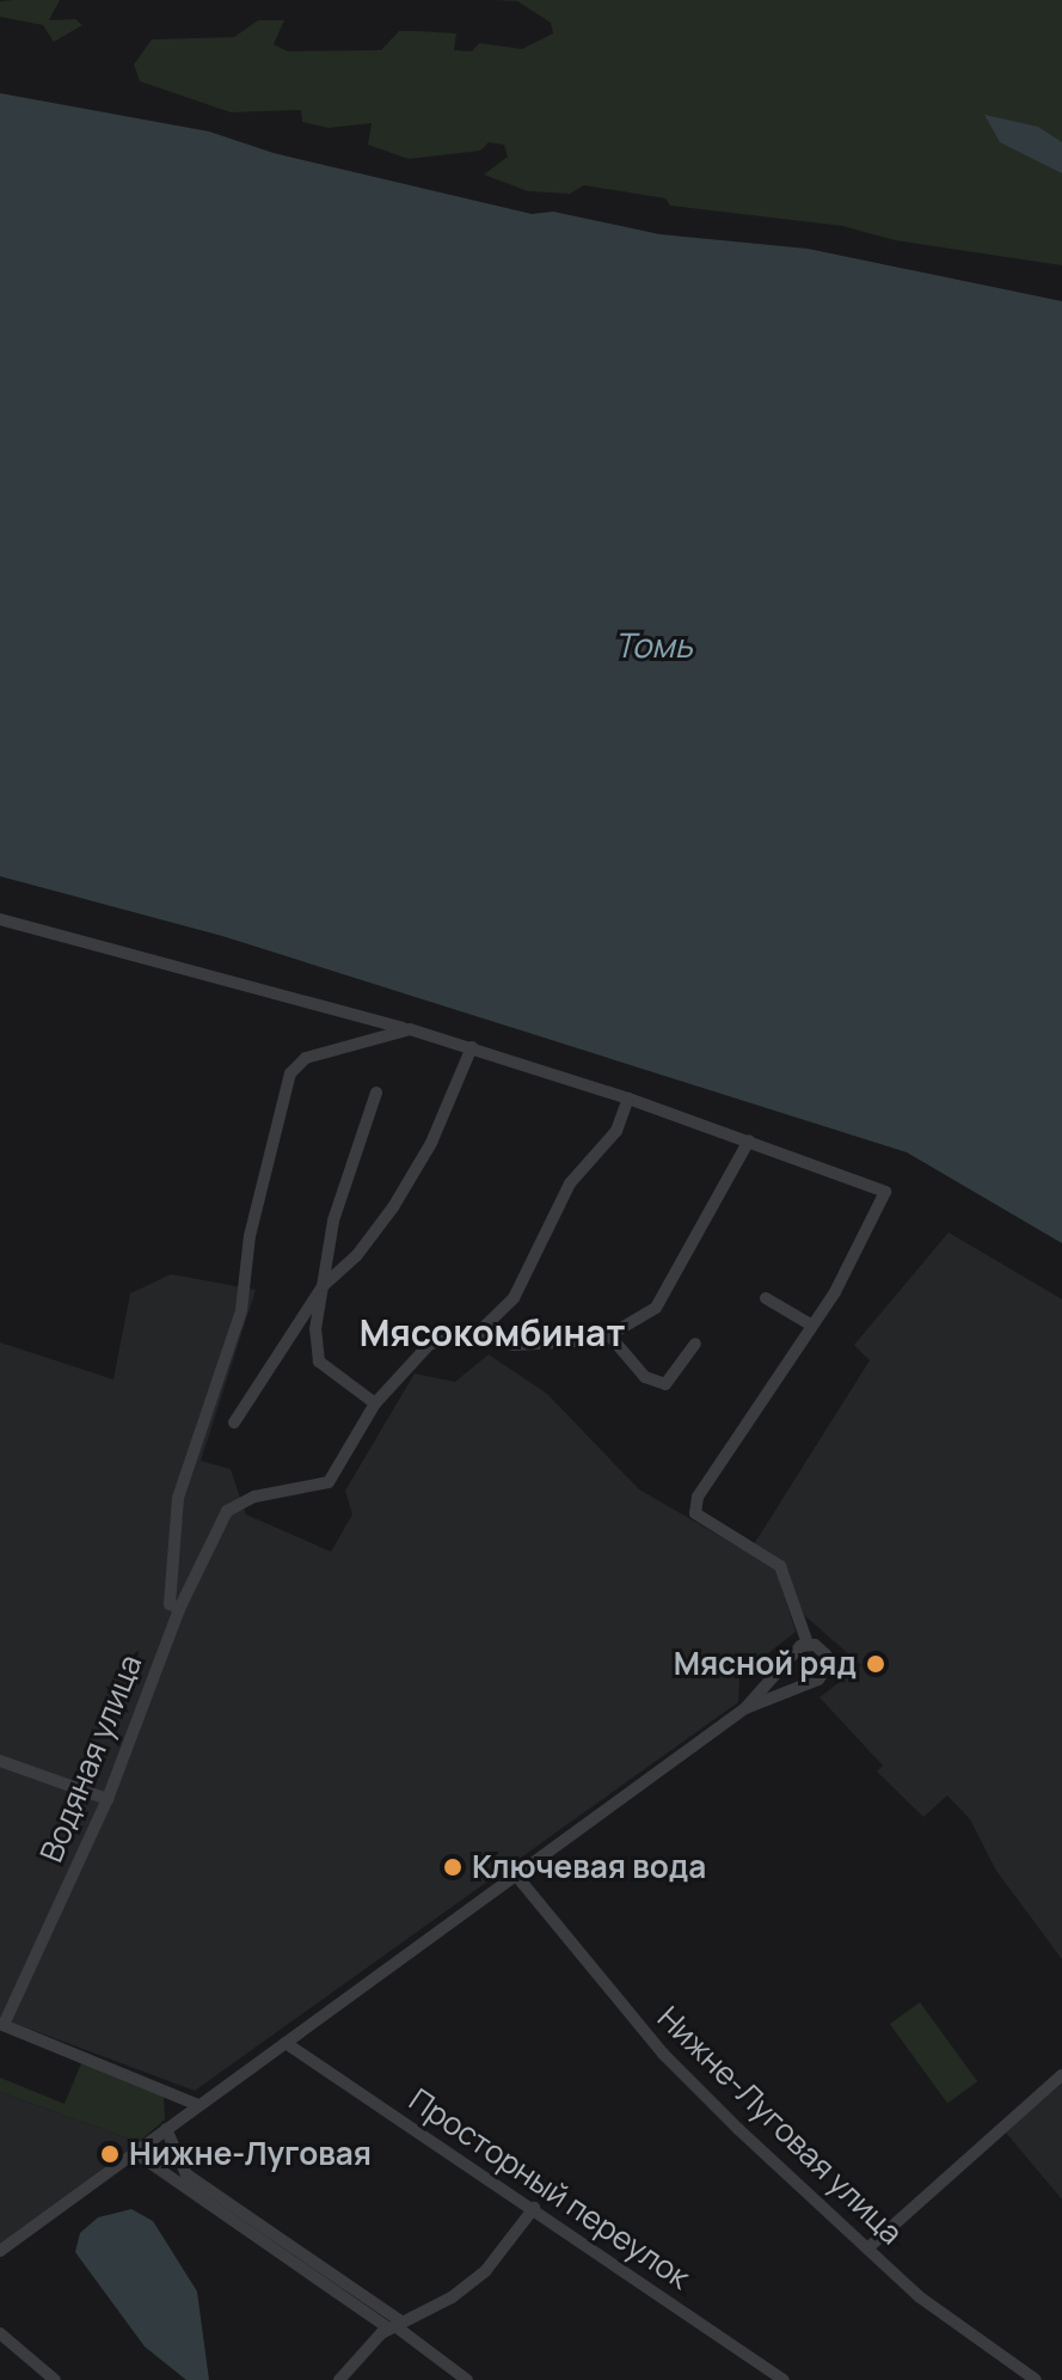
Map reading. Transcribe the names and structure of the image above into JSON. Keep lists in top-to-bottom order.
{
  "streets": {
    "street": ["Водяная улица", "Нижне-Луговая улица", "Просторный переулок"]
  },
  "districts": ["Мясокомбинат"],
  "water": ["Томь"],
  "places": ["Мясной ряд", "Ключевая вода", "Нижне-Луговая"]
}
